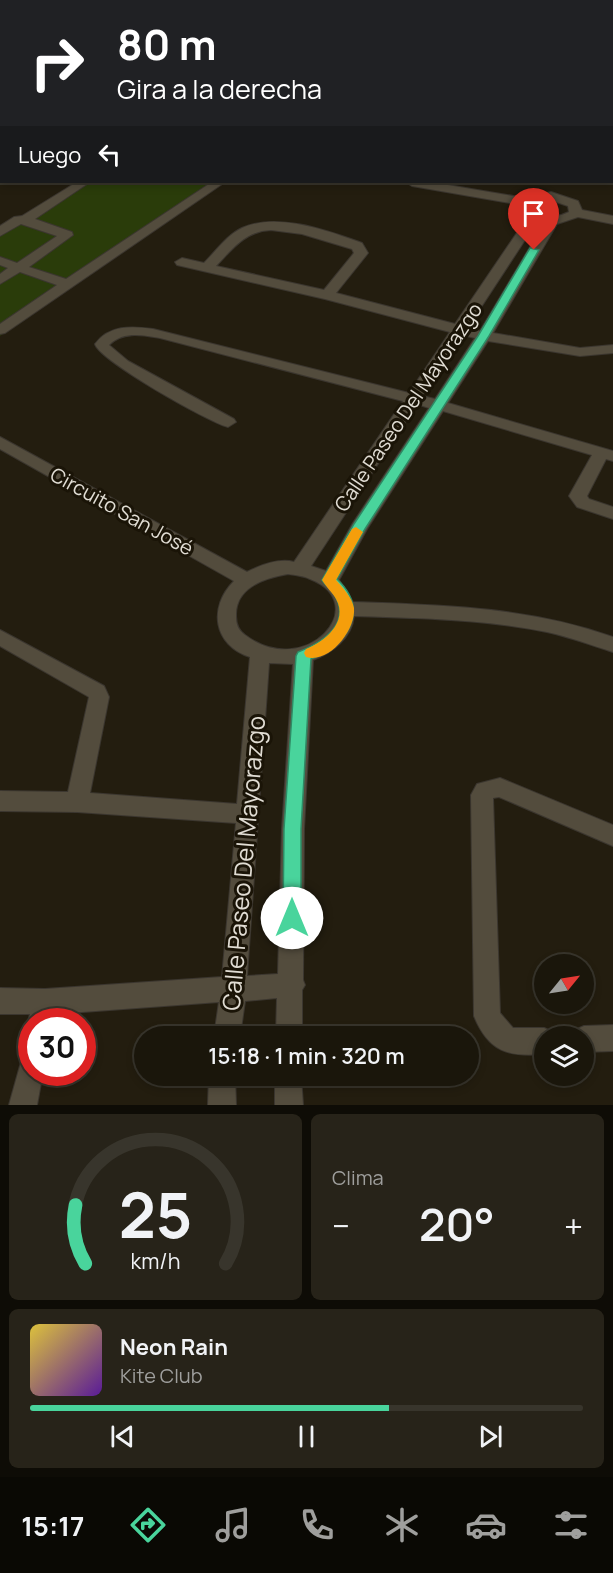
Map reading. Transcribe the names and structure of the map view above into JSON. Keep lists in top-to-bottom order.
{
  "streets": {
    "street": ["Calle Paseo Del Mayorazgo", "Circuito San José"]
  },
  "crossings": [
    ["Calle Paseo Del Mayorazgo", "Circuito San José"]
  ],
  "north": "top right",
  "page": {
    "turn": ["80 m", "Gira a la derecha"],
    "then": "Luego",
    "limit": "30",
    "trip": "15:18 · 1 min · 320 m",
    "tile": "Clima",
    "heat": ["−", "20°", "+"],
    "song": ["Neon Rain", "Kite Club"],
    "tabs": "15:17",
    "gauge": ["25", "km/h"]
  }
}
